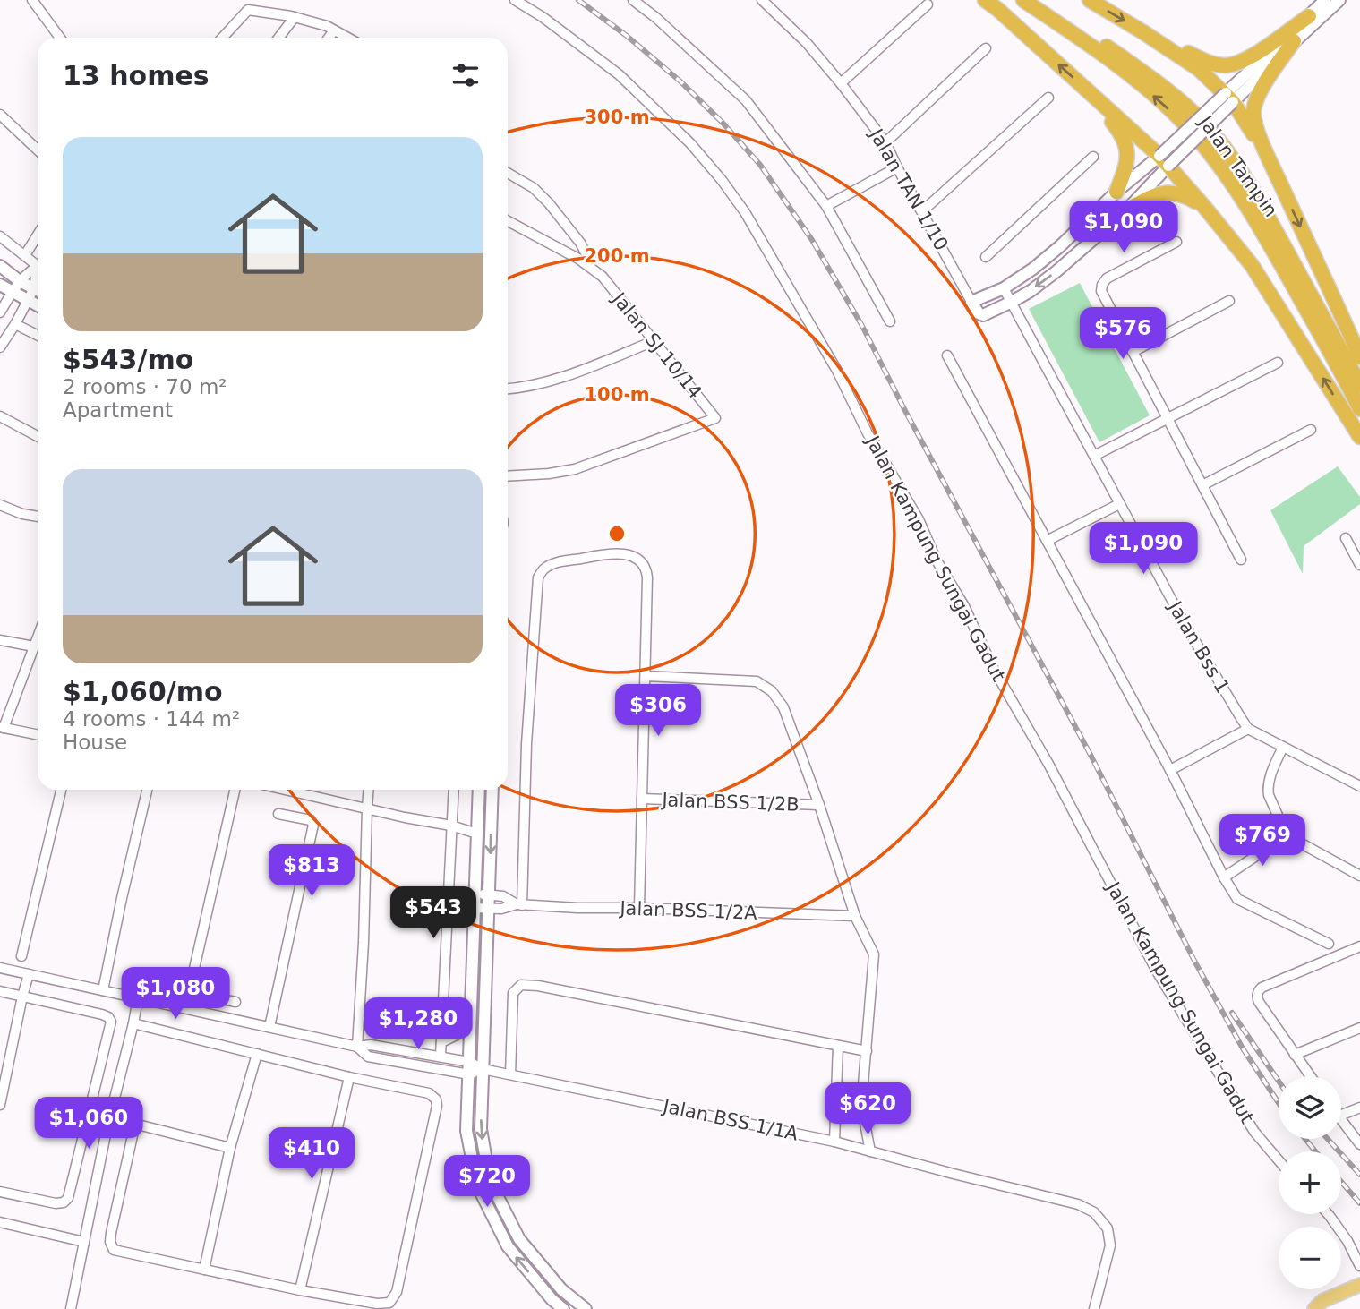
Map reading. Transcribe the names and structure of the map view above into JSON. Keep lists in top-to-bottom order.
{
  "streets": {
    "highway": ["Jalan Tampin"],
    "street": [
      "Jalan TAN 1/10",
      "Jalan SJ 10/14",
      "Jalan Kampung Sungai Gadut",
      "Jalan Bss 1",
      "Jalan BSS 1/2B",
      "Jalan BSS 1/2A",
      "Jalan BSS 1/1A"
    ]
  },
  "page": {
    "heading": "13 homes",
    "list": [
      {
        "name": "$543/mo",
        "note": "2 rooms · 70 m² · Apartment"
      },
      {
        "name": "$1,060/mo",
        "note": "4 rooms · 144 m² · House"
      }
    ],
    "price": [
      "$1,090",
      "$576",
      "$1,090",
      "$306",
      "$769",
      "$813",
      "$543",
      "$1,080",
      "$1,280",
      "$620",
      "$1,060",
      "$410",
      "$720"
    ],
    "map_buttons": ["+", "−"]
  },
  "rings": ["300 m", "200 m", "100 m"]
}
